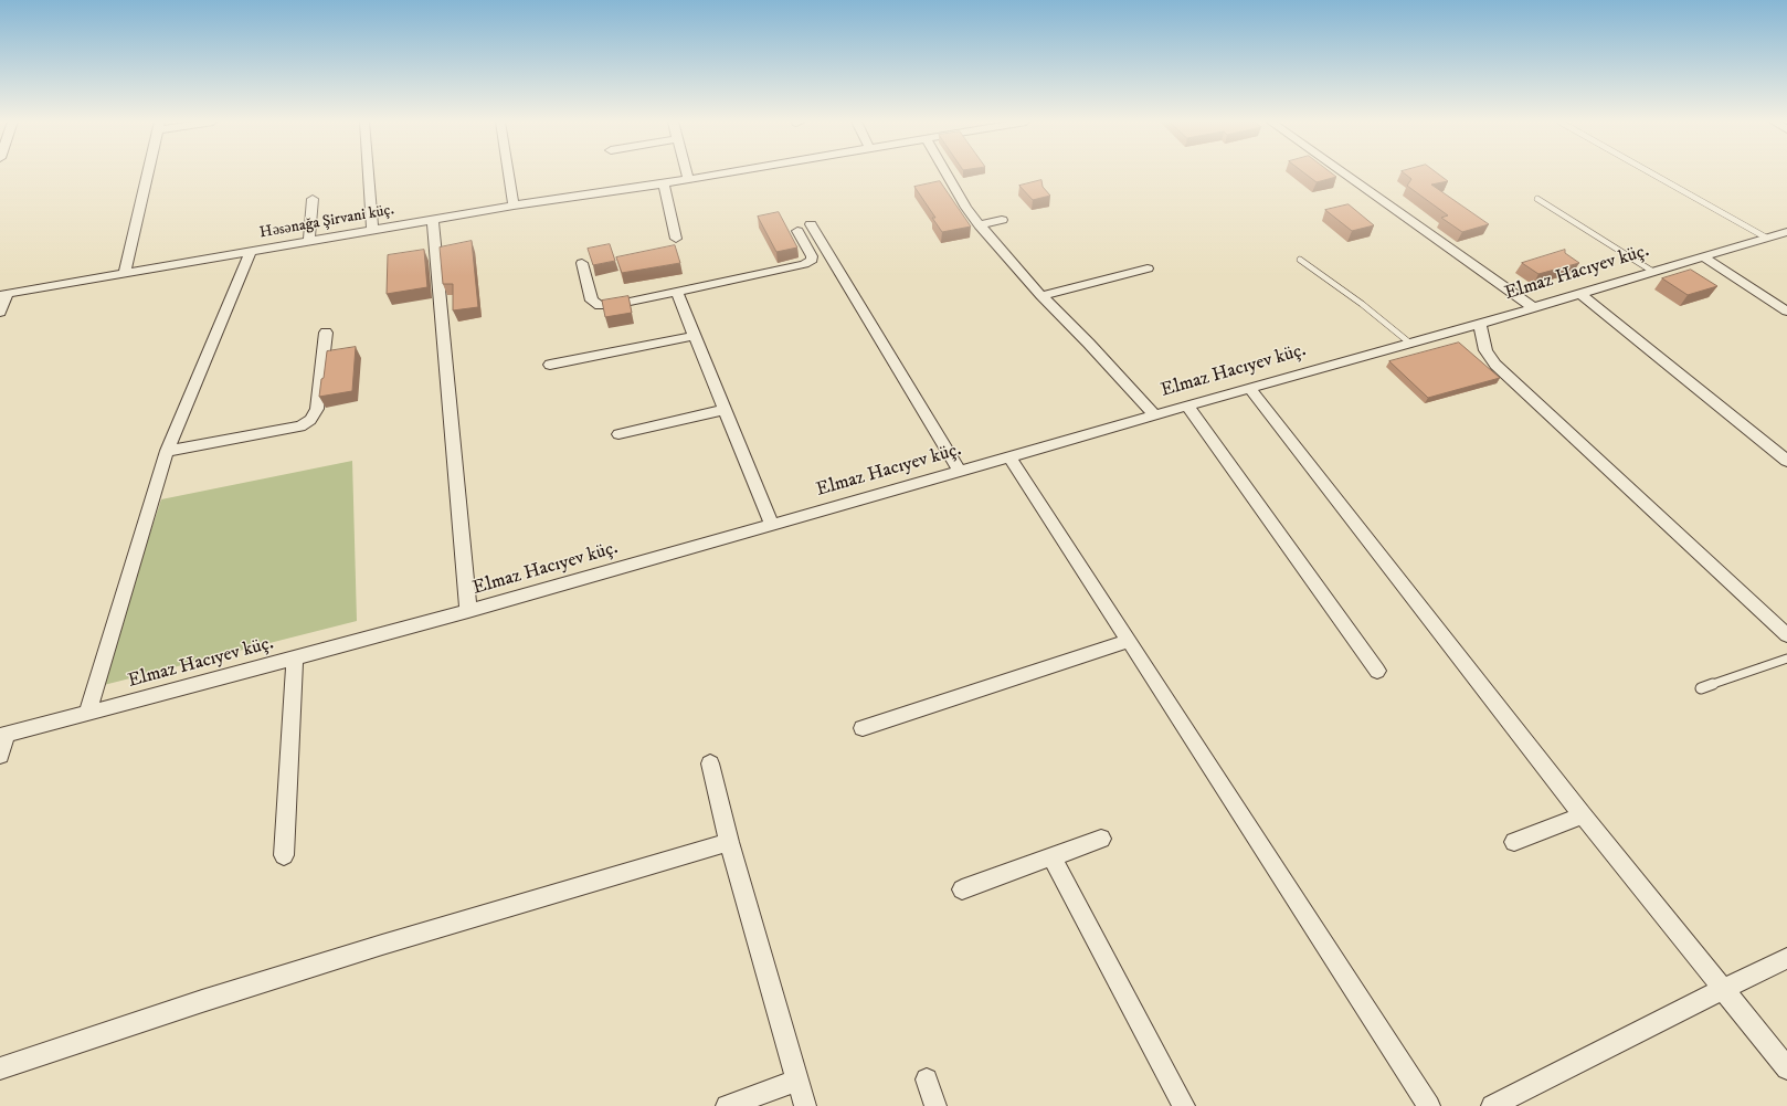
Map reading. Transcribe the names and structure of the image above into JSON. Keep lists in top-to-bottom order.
{
  "streets": {
    "street": ["Həsənağa Şirvani küç.", "Elmaz Hacıyev küç."]
  }
}
